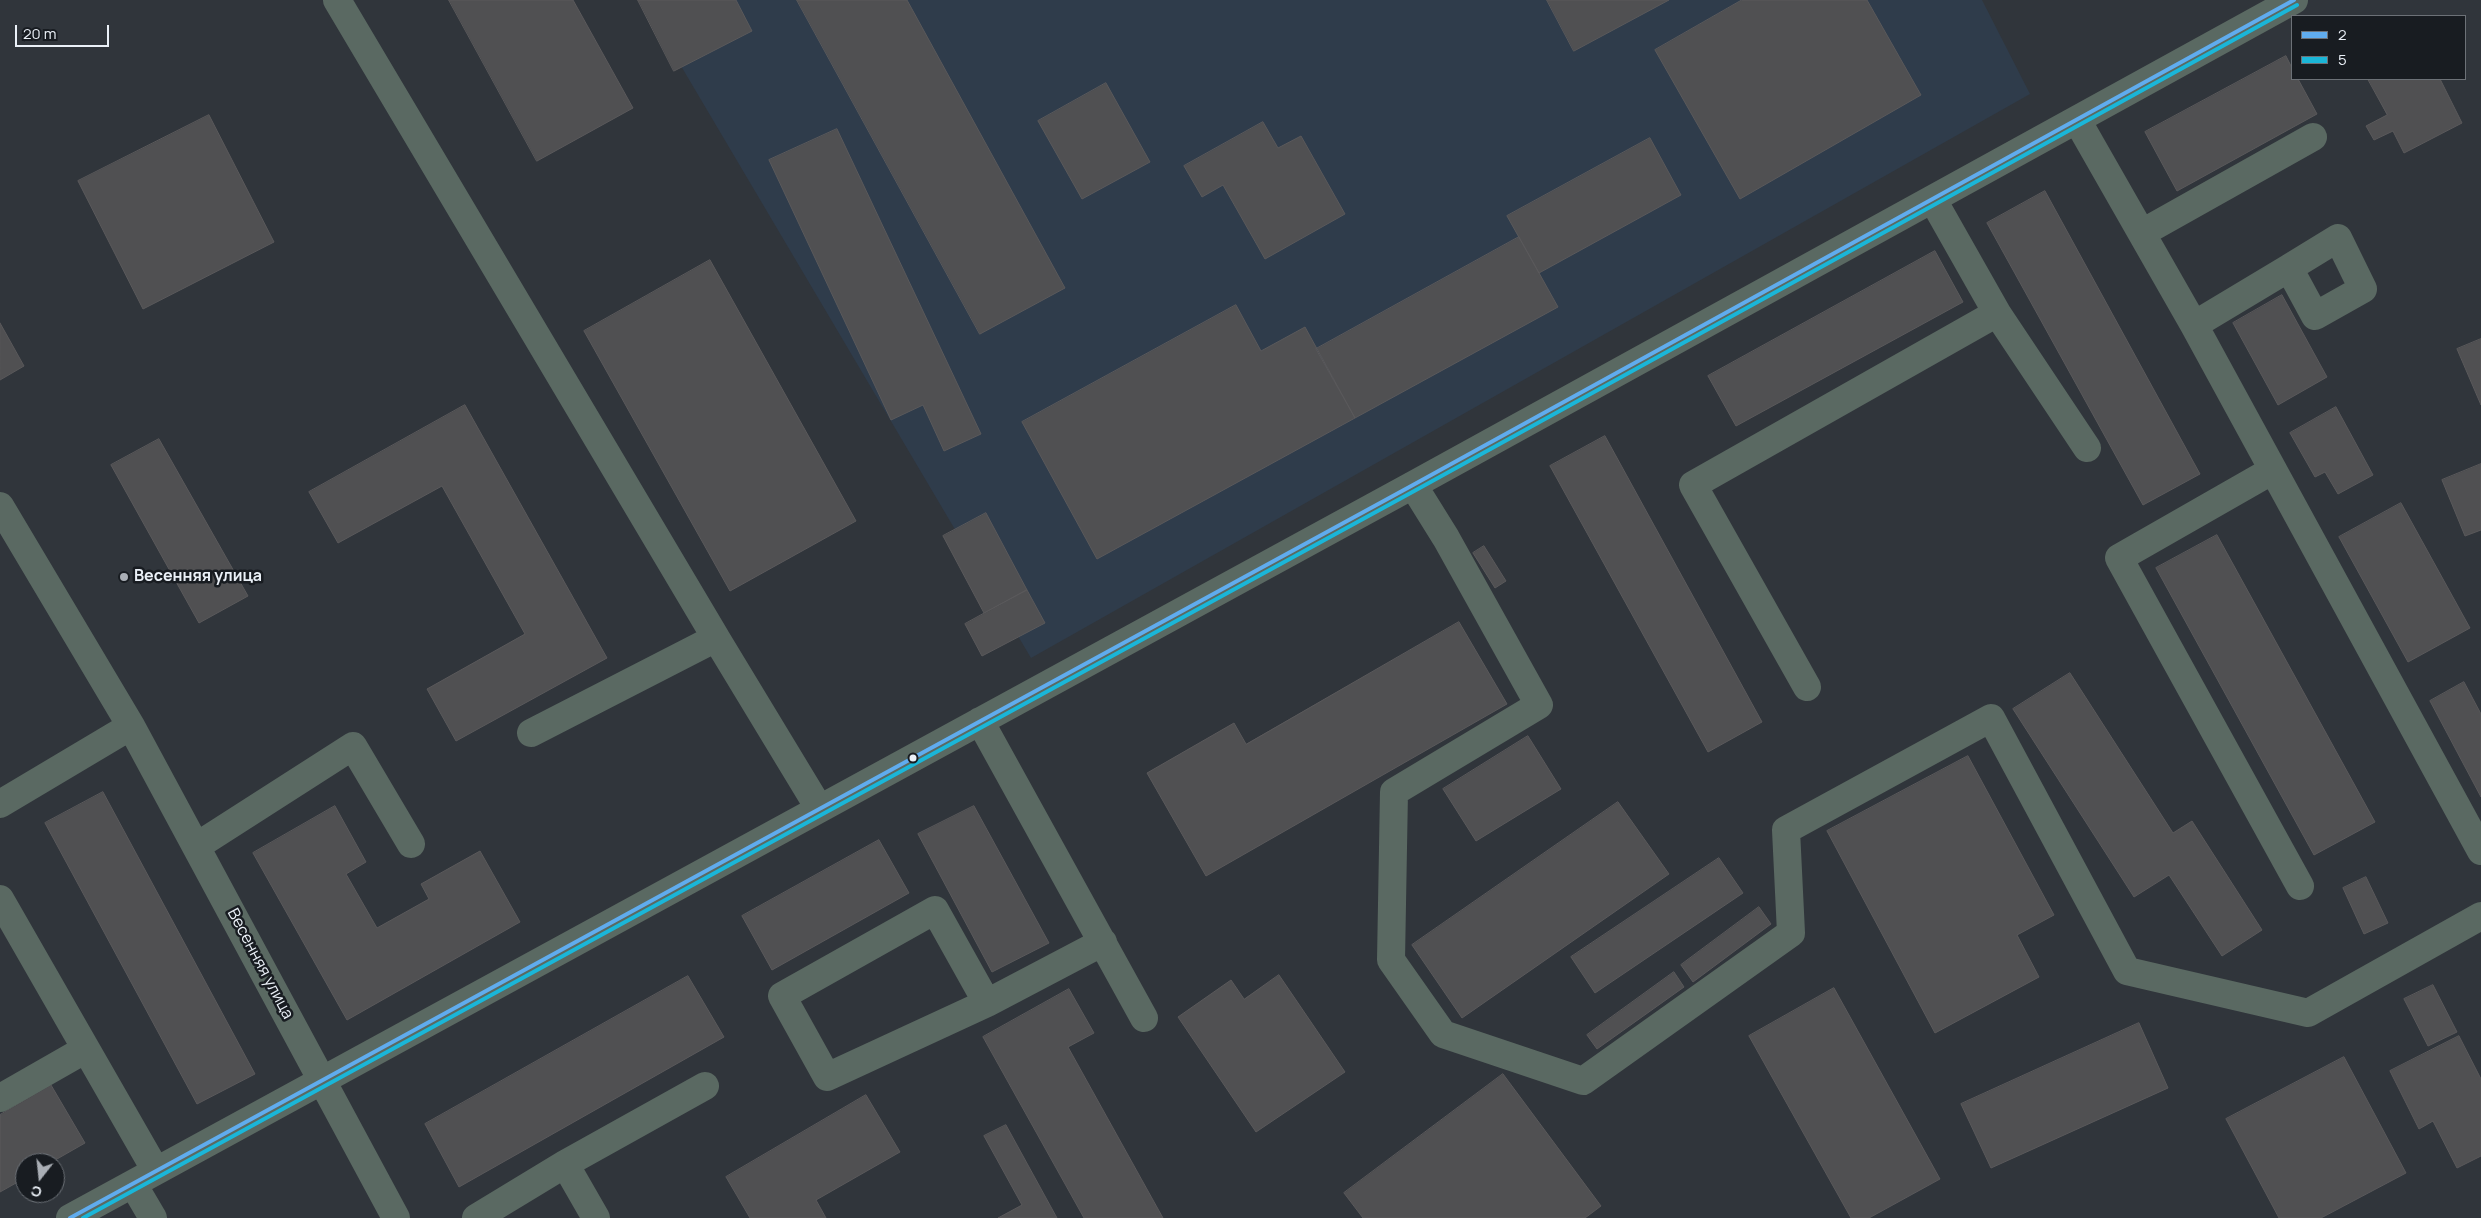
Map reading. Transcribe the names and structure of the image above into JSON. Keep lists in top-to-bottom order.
{
  "streets": {
    "street": ["Весенняя улица"]
  },
  "places": ["Весенняя улица"],
  "lines": ["transit line 2", "transit line 5"],
  "legend": ["2", "5"],
  "scale_bar": "20 m",
  "north": "bottom"
}
